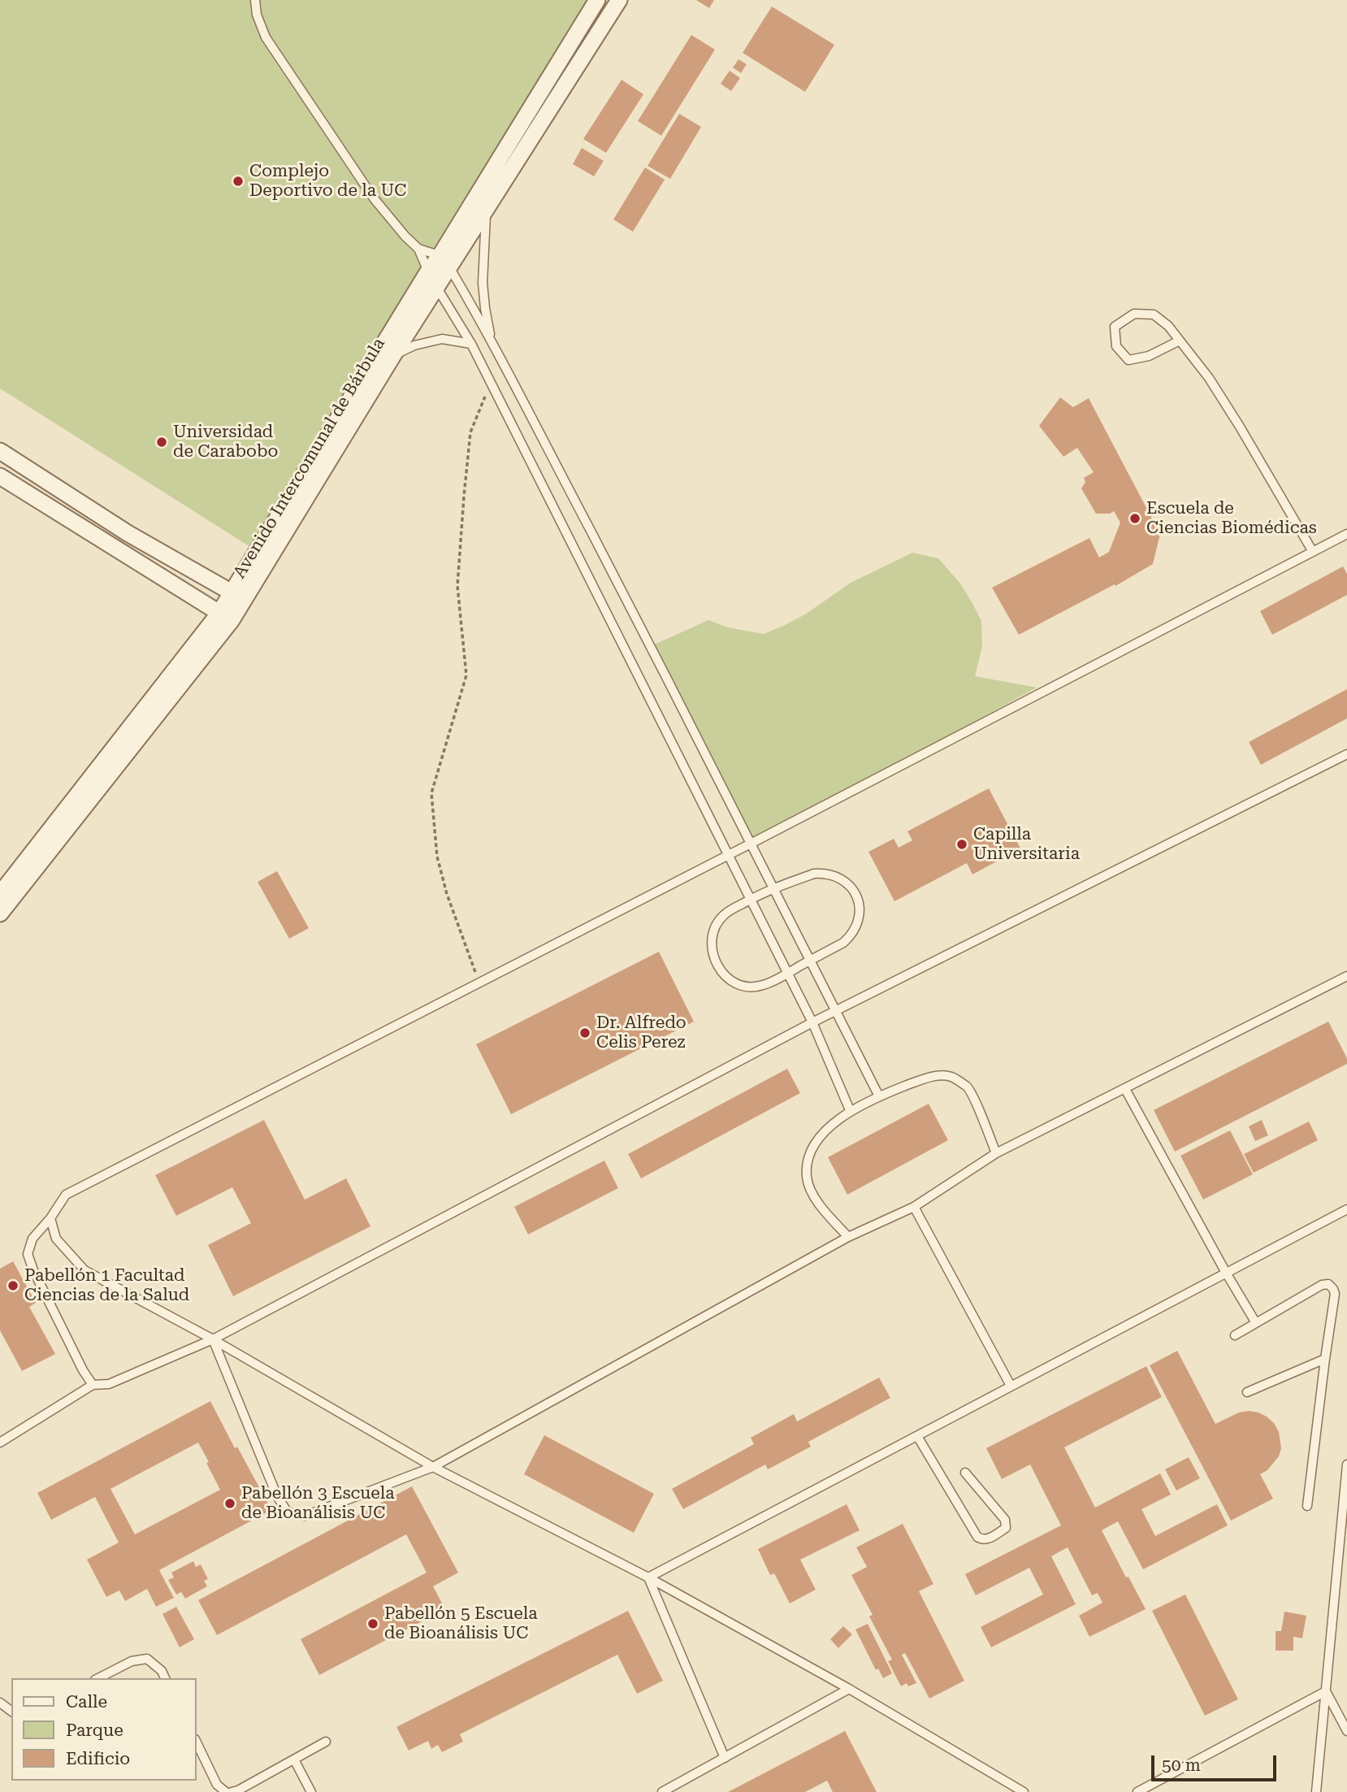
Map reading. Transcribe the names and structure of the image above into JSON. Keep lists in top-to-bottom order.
{
  "streets": {
    "street": ["Avenido Intercomunal de Bárbula"]
  },
  "places": [
    "Complejo Deportivo de la UC",
    "Universidad de Carabobo",
    "Escuela de Ciencias Biomédicas",
    "Capilla Universitaria",
    "Dr. Alfredo Celis Perez",
    "Pabellón 1 Facultad Ciencias de la Salud",
    "Pabellón 3 Escuela de Bioanálisis UC",
    "Pabellón 5 Escuela de Bioanálisis UC"
  ],
  "legend": ["Calle", "Parque", "Edificio"],
  "scale_bar": "50 m"
}
